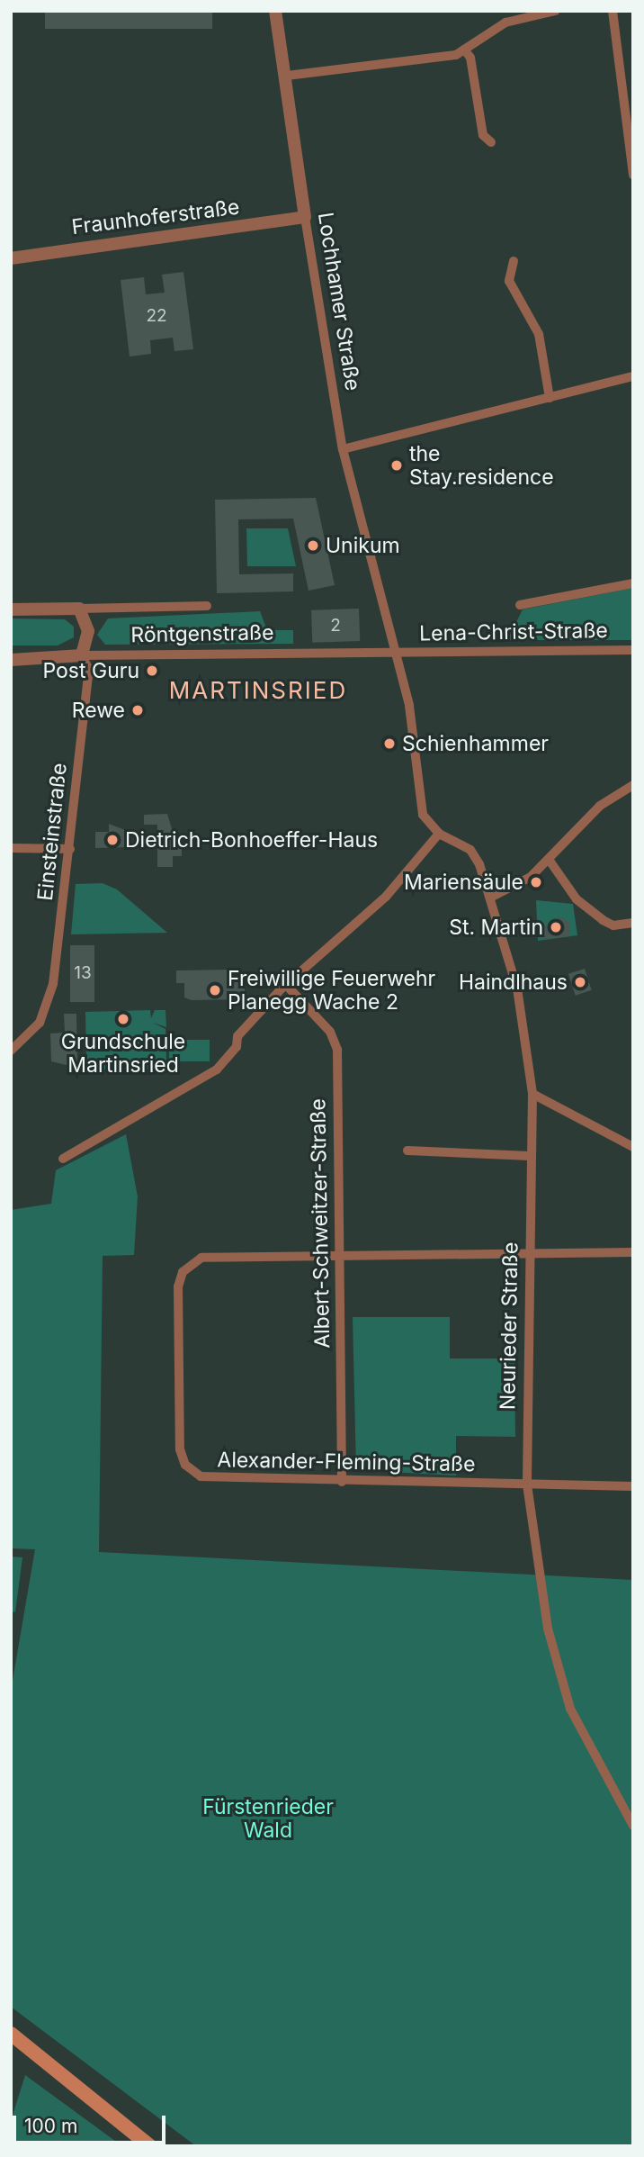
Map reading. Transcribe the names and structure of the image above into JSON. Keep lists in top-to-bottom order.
{
  "streets": {
    "street": [
      "Fraunhoferstraße",
      "Lochhamer Straße",
      "Lena-Christ-Straße",
      "Röntgenstraße",
      "Einsteinstraße",
      "Albert-Schweitzer-Straße",
      "Neurieder Straße",
      "Alexander-Fleming-Straße"
    ]
  },
  "crossings": [
    ["Fraunhoferstraße", "Lochhamer Straße"],
    ["Lochhamer Straße", "Lena-Christ-Straße"],
    ["Lochhamer Straße", "Röntgenstraße"],
    ["Lochhamer Straße", "Neurieder Straße"],
    ["Lena-Christ-Straße", "Röntgenstraße"],
    ["Röntgenstraße", "Einsteinstraße"],
    ["Albert-Schweitzer-Straße", "Alexander-Fleming-Straße"],
    ["Neurieder Straße", "Alexander-Fleming-Straße"]
  ],
  "districts": ["MARTINSRIED"],
  "parks": ["Fürstenrieder Wald"],
  "places": [
    "the Stay.residence",
    "Unikum",
    "Post Guru",
    "Rewe",
    "Schienhammer",
    "Dietrich-Bonhoeffer-Haus",
    "Mariensäule",
    "St. Martin",
    "Haindlhaus",
    "Freiwillige Feuerwehr Planegg Wache 2",
    "Grundschule Martinsried"
  ],
  "house_numbers": ["22", "2", "13"],
  "scale_bar": "100 m"
}
